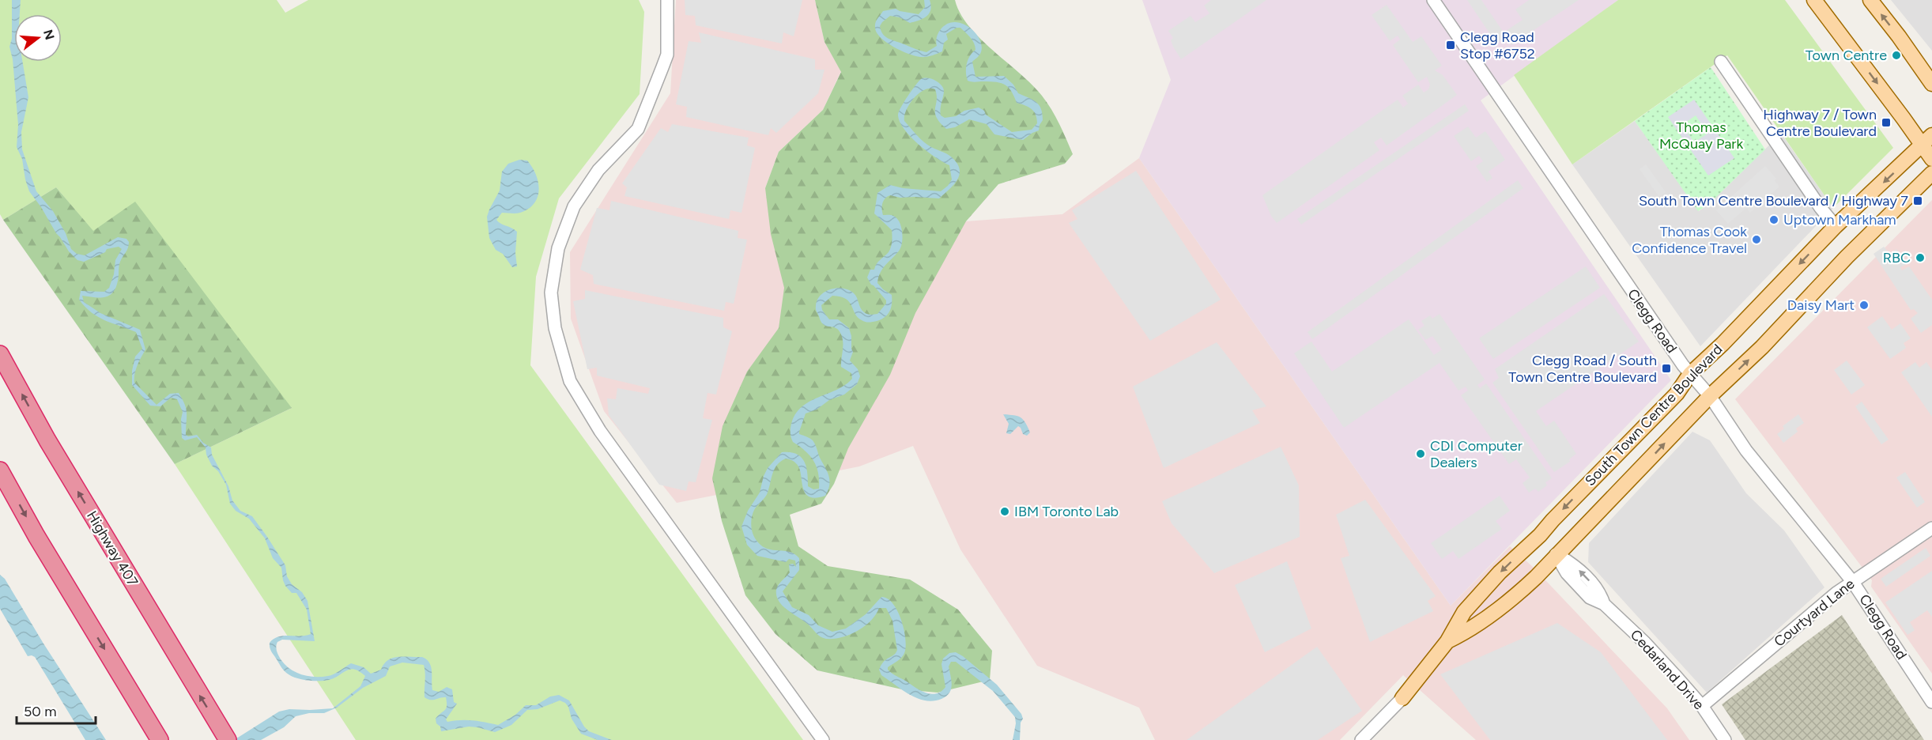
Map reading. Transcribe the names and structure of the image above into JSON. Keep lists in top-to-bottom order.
{
  "streets": {
    "highway": ["Highway 407"],
    "main road": ["South Town Centre Boulevard", "Cedarland Drive"],
    "street": ["Clegg Road", "Courtyard Lane"]
  },
  "crossings": [
    ["Clegg Road", "South Town Centre Boulevard"],
    ["Clegg Road", "Courtyard Lane"],
    ["South Town Centre Boulevard", "Cedarland Drive"],
    ["Courtyard Lane", "Cedarland Drive"]
  ],
  "parks": ["Thomas McQuay Park"],
  "places": {
    "transit": [
      "Clegg Road Stop #6752",
      "Highway 7 / Town Centre Boulevard",
      "South Town Centre Boulevard / Highway 7",
      "Clegg Road / South Town Centre Boulevard"
    ],
    "other": [
      "Town Centre",
      "Uptown Markham",
      "Thomas Cook Confidence Travel",
      "RBC",
      "Daisy Mart",
      "CDI Computer Dealers",
      "IBM Toronto Lab"
    ]
  },
  "scale_bar": "50 m",
  "north": "right"
}
